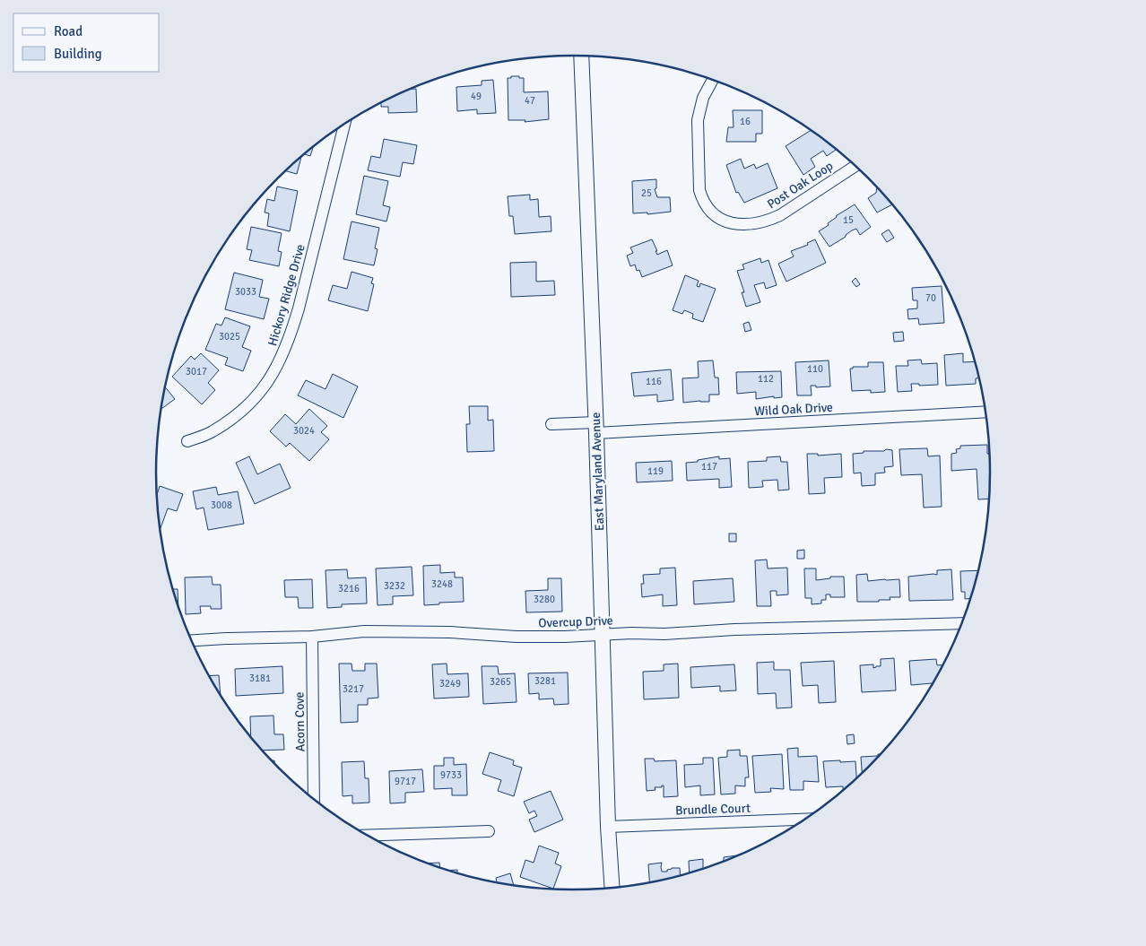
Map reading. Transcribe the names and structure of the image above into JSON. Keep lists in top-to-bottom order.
{
  "streets": {
    "street": [
      "Post Oak Loop",
      "Hickory Ridge Drive",
      "Wild Oak Drive",
      "East Maryland Avenue",
      "Overcup Drive",
      "Acorn Cove",
      "Brundle Court"
    ]
  },
  "crossings": [
    ["Wild Oak Drive", "East Maryland Avenue"],
    ["East Maryland Avenue", "Overcup Drive"],
    ["East Maryland Avenue", "Brundle Court"],
    ["Overcup Drive", "Acorn Cove"]
  ],
  "house_numbers": [
    "49",
    "47",
    "16",
    "25",
    "15",
    "3033",
    "70",
    "3025",
    "110",
    "3017",
    "112",
    "116",
    "3024",
    "117",
    "119",
    "3008",
    "3248",
    "3232",
    "3216",
    "3280",
    "3181",
    "3281",
    "3265",
    "3249",
    "3217",
    "9733",
    "9717"
  ],
  "legend": ["Road", "Building"]
}
